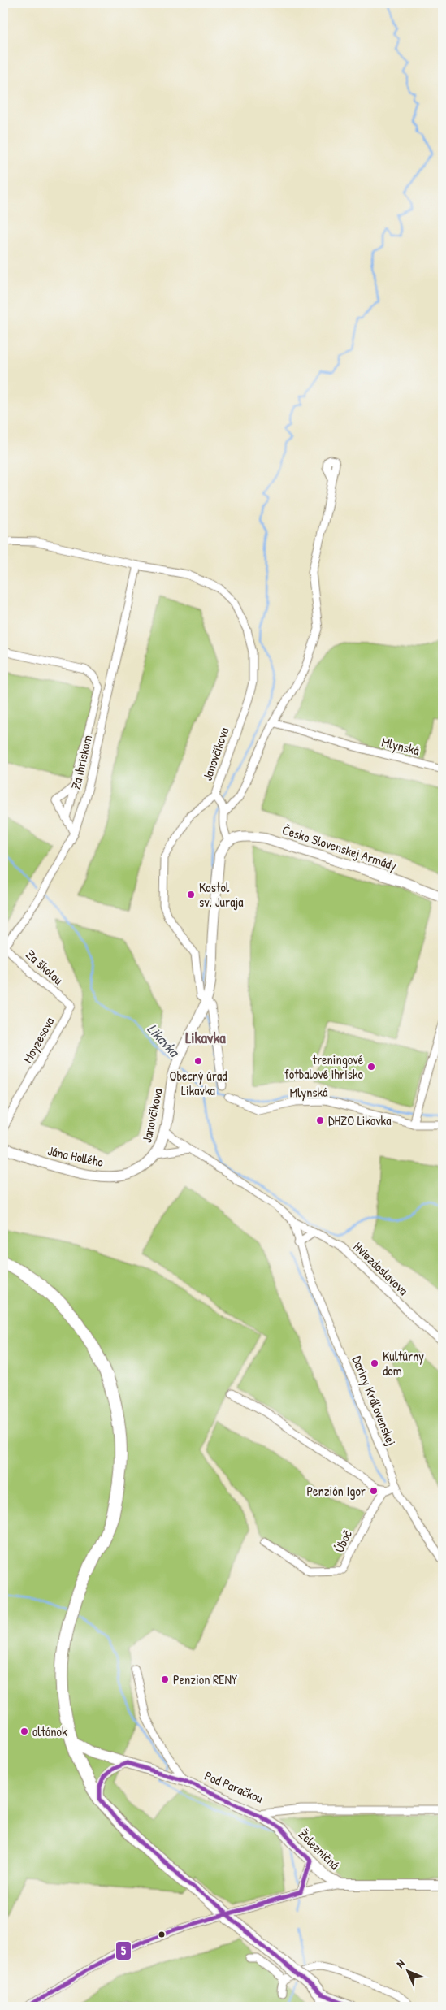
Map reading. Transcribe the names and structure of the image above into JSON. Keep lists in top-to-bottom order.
{
  "streets": {
    "street": [
      "Mlynská",
      "Janovčíkova",
      "Za ihriskom",
      "Česko Slovenskej Armády",
      "Za školou",
      "Moyzesova",
      "Jána Hollého",
      "Hviezdoslavova",
      "Dariny Kráľovenskej",
      "Úboč",
      "Pod Paračkou",
      "Železničná"
    ]
  },
  "crossings": [
    ["Janovčíkova", "Za ihriskom"],
    ["Janovčíkova", "Česko Slovenskej Armády"],
    ["Janovčíkova", "Jána Hollého"],
    ["Za ihriskom", "Za školou"],
    ["Za školou", "Moyzesova"],
    ["Hviezdoslavova", "Dariny Kráľovenskej"],
    ["Pod Paračkou", "Železničná"]
  ],
  "districts": ["Likavka"],
  "water": ["Likavka"],
  "places": [
    "Kostol sv. Juraja",
    "Obecný úrad Likavka",
    "treningové fotbalové ihrisko",
    "DHZO Likavka",
    "Kultúrny dom",
    "Penzión Igor",
    "Penzion RENY",
    "altánok"
  ],
  "lines": ["transit line 5"],
  "north": "top left"
}
